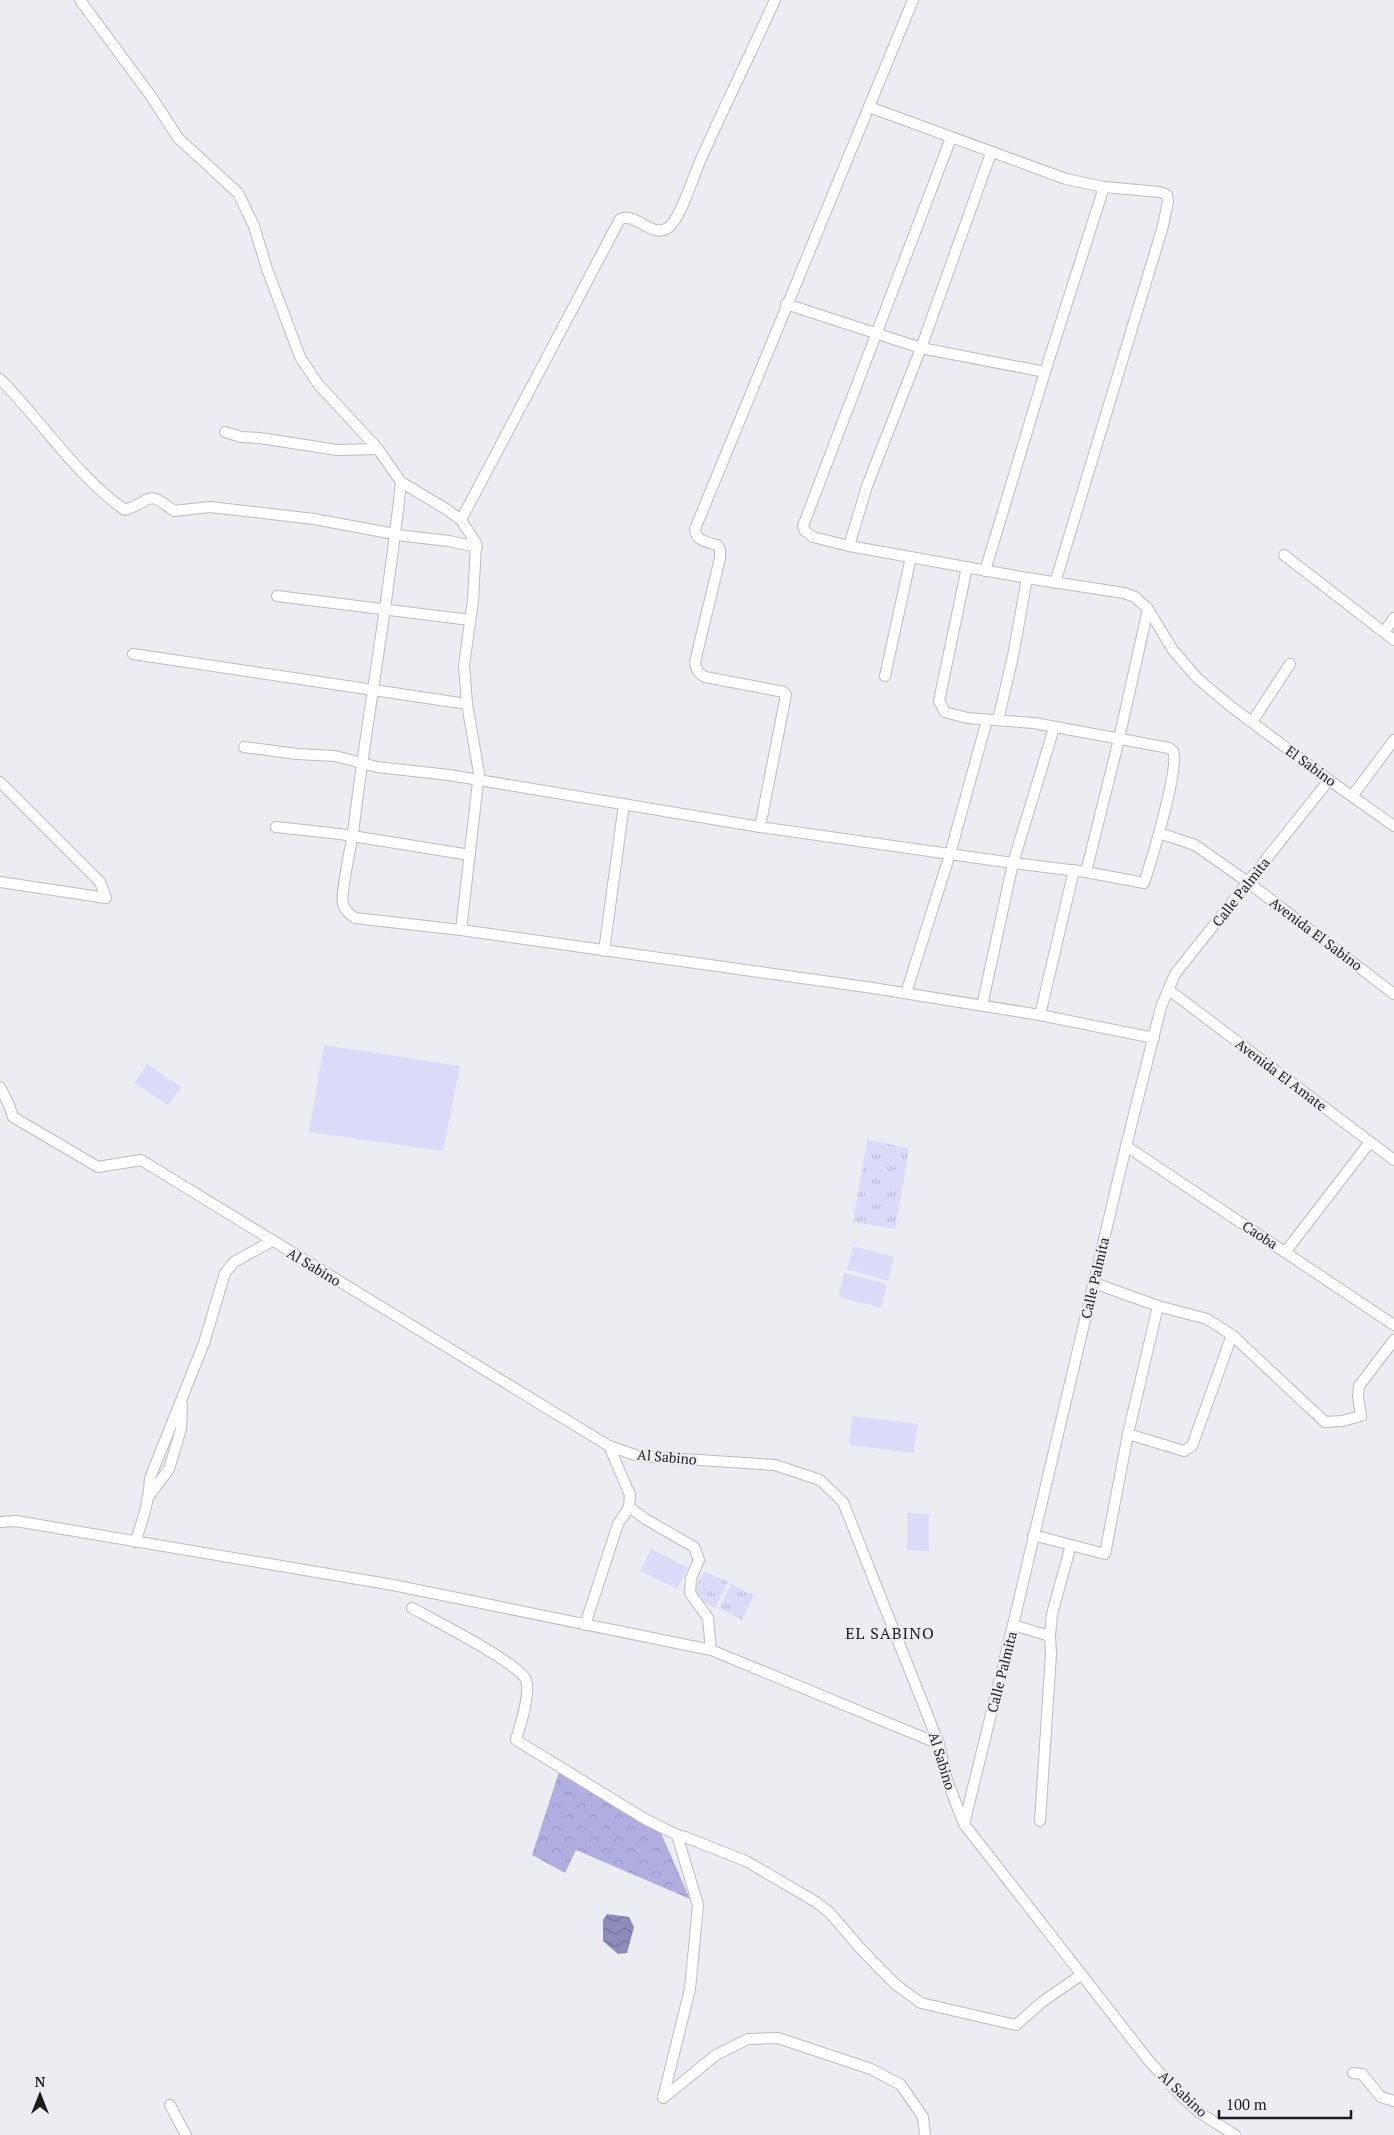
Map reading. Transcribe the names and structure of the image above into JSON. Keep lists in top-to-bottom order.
{
  "streets": {
    "street": [
      "El Sabino",
      "Calle Palmita",
      "Avenida El Sabino",
      "Avenida El Amate",
      "Caoba",
      "Al Sabino"
    ]
  },
  "crossings": [
    ["El Sabino", "Calle Palmita"],
    ["Calle Palmita", "Avenida El Sabino"],
    ["Calle Palmita", "Avenida El Amate"],
    ["Calle Palmita", "Caoba"],
    ["Calle Palmita", "Al Sabino"]
  ],
  "districts": ["EL SABINO"],
  "scale_bar": "100 m",
  "north": "top"
}
